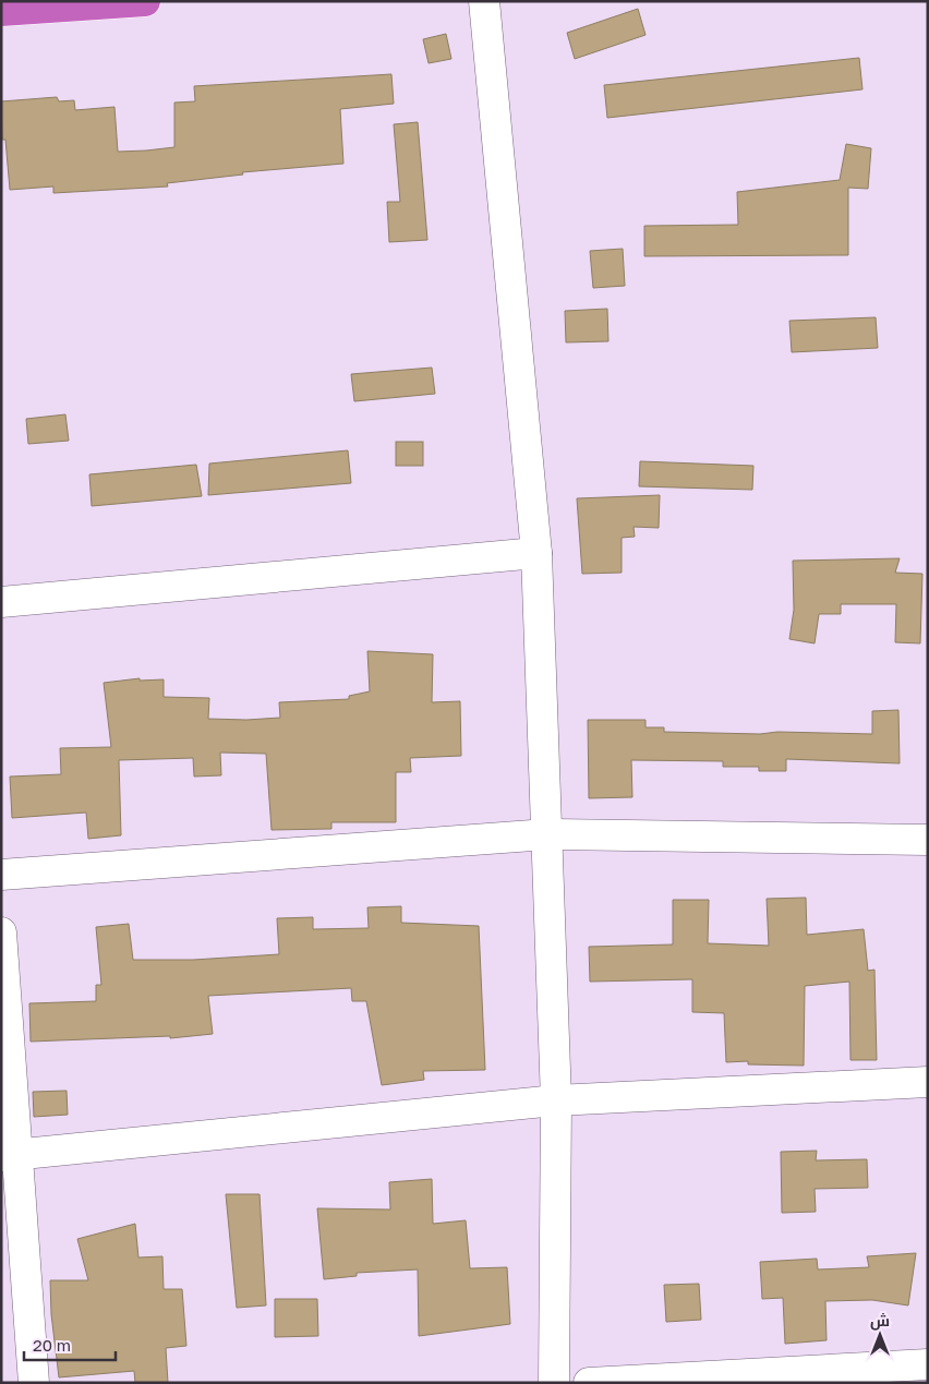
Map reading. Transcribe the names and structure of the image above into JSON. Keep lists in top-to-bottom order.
{
  "scale_bar": "20 m",
  "north": "top"
}
